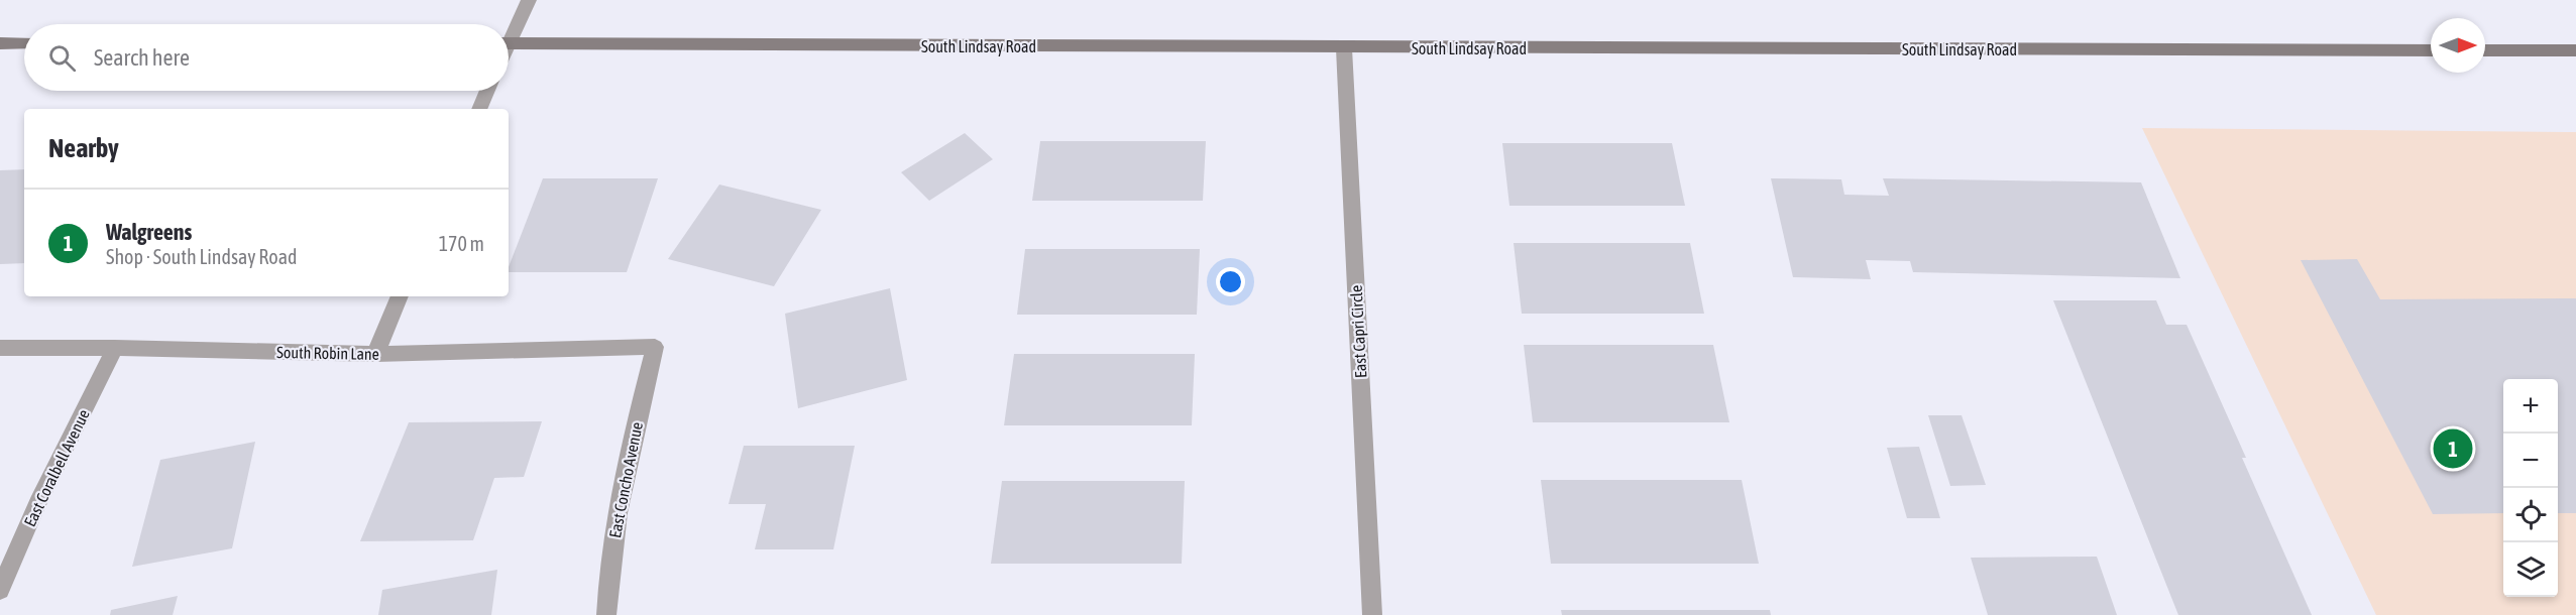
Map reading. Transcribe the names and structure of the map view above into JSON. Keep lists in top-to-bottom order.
{
  "streets": {
    "main road": ["South Lindsay Road"],
    "street": [
      "East Capri Circle",
      "South Robin Lane",
      "East Coralbell Avenue",
      "East Concho Avenue"
    ]
  },
  "crossings": [
    ["South Lindsay Road", "East Capri Circle"],
    ["South Robin Lane", "East Coralbell Avenue"],
    ["South Robin Lane", "East Concho Avenue"]
  ],
  "north": "right",
  "page": {
    "search": "Search here",
    "heading": "Nearby",
    "list": [
      {
        "mark": "1",
        "name": "Walgreens",
        "note": "Shop · South Lindsay Road",
        "value": "170 m"
      }
    ],
    "map_buttons": ["+", "−"],
    "pins": "1"
  }
}
